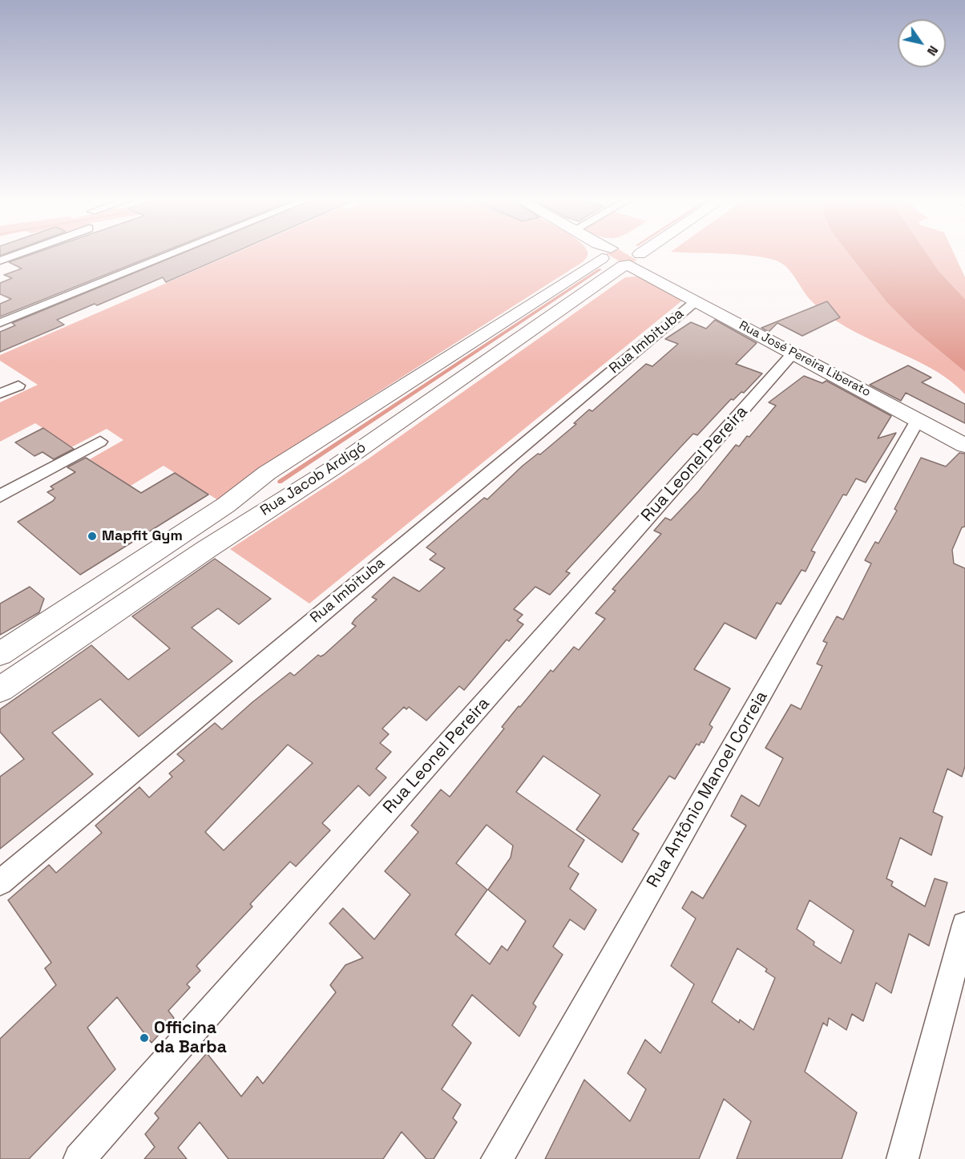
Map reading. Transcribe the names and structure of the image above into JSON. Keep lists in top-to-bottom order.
{
  "streets": {
    "main road": ["Rua José Pereira Liberato", "Rua Jacob Ardigó"],
    "street": ["Rua Imbituba", "Rua Leonel Pereira", "Rua Antônio Manoel Correia"]
  },
  "crossings": [
    ["Rua Imbituba", "Rua José Pereira Liberato"],
    ["Rua José Pereira Liberato", "Rua Leonel Pereira"],
    ["Rua José Pereira Liberato", "Rua Jacob Ardigó"],
    ["Rua José Pereira Liberato", "Rua Antônio Manoel Correia"]
  ],
  "places": ["Mapfit Gym", "Officina da Barba"],
  "north": "bottom right"
}
